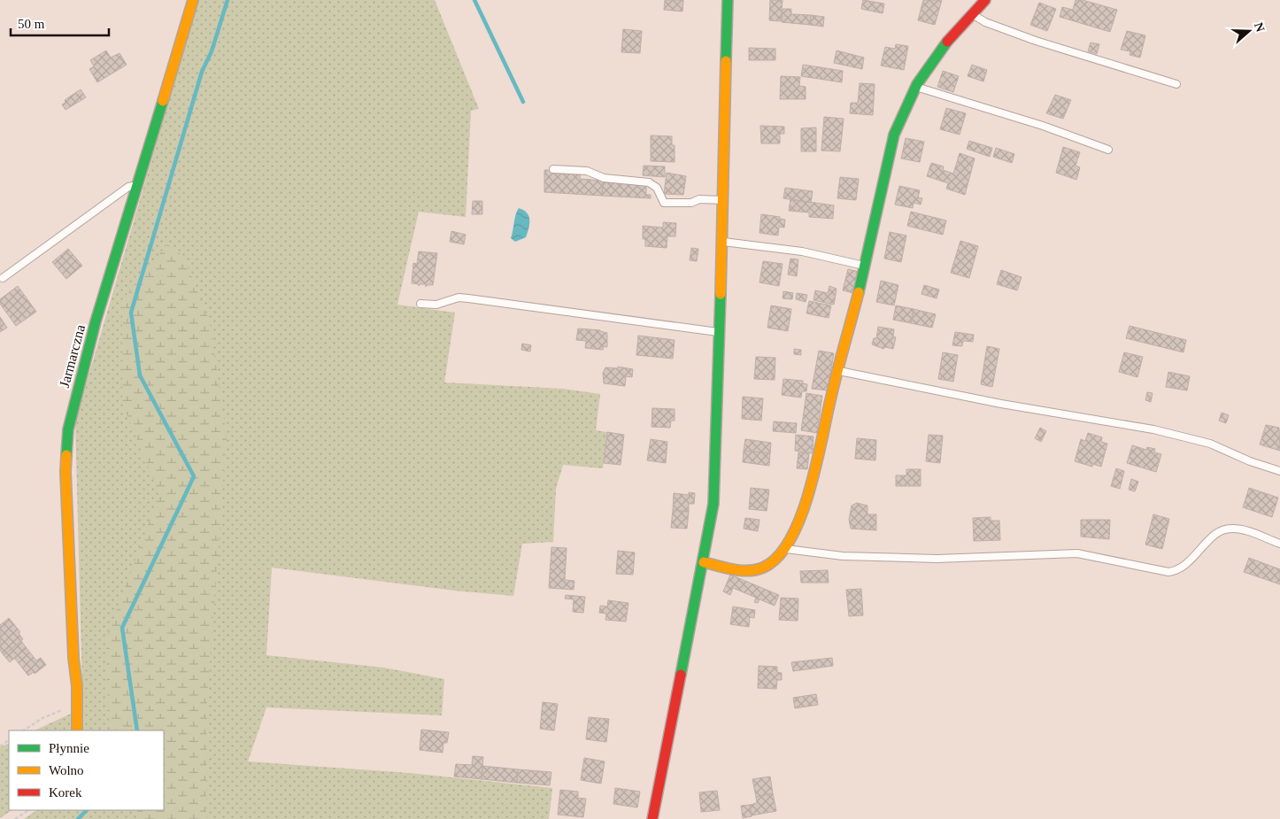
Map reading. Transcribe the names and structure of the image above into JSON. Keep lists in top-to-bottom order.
{
  "streets": {
    "street": ["Jarmarczna"]
  },
  "legend": ["Płynnie", "Wolno", "Korek"],
  "scale_bar": "50 m",
  "north": "right"
}
